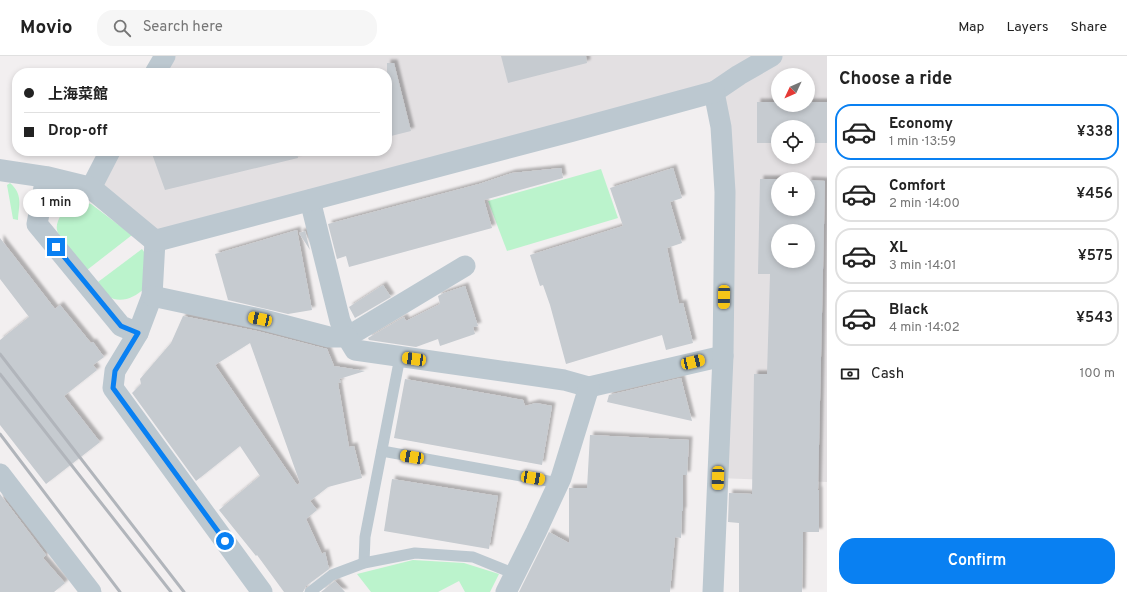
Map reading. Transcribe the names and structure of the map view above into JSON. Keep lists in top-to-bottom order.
{
  "north": "bottom left",
  "page": {
    "header": "Movio",
    "search": "Search here",
    "nav": ["Map", "Layers", "Share"],
    "heading": "Choose a ride",
    "map_buttons": ["+", "−"],
    "banner": ["上海菜館", "Drop-off"],
    "list": [
      {
        "name": "Economy",
        "note": "1 min · 13:59",
        "value": "¥338"
      },
      {
        "name": "Comfort",
        "note": "2 min · 14:00",
        "value": "¥456"
      },
      {
        "name": "XL",
        "note": "3 min · 14:01",
        "value": "¥575"
      },
      {
        "name": "Black",
        "note": "4 min · 14:02",
        "value": "¥543"
      }
    ],
    "bubble": "1 min",
    "pay": ["Cash", "100 m"],
    "buttons": "Confirm"
  }
}
